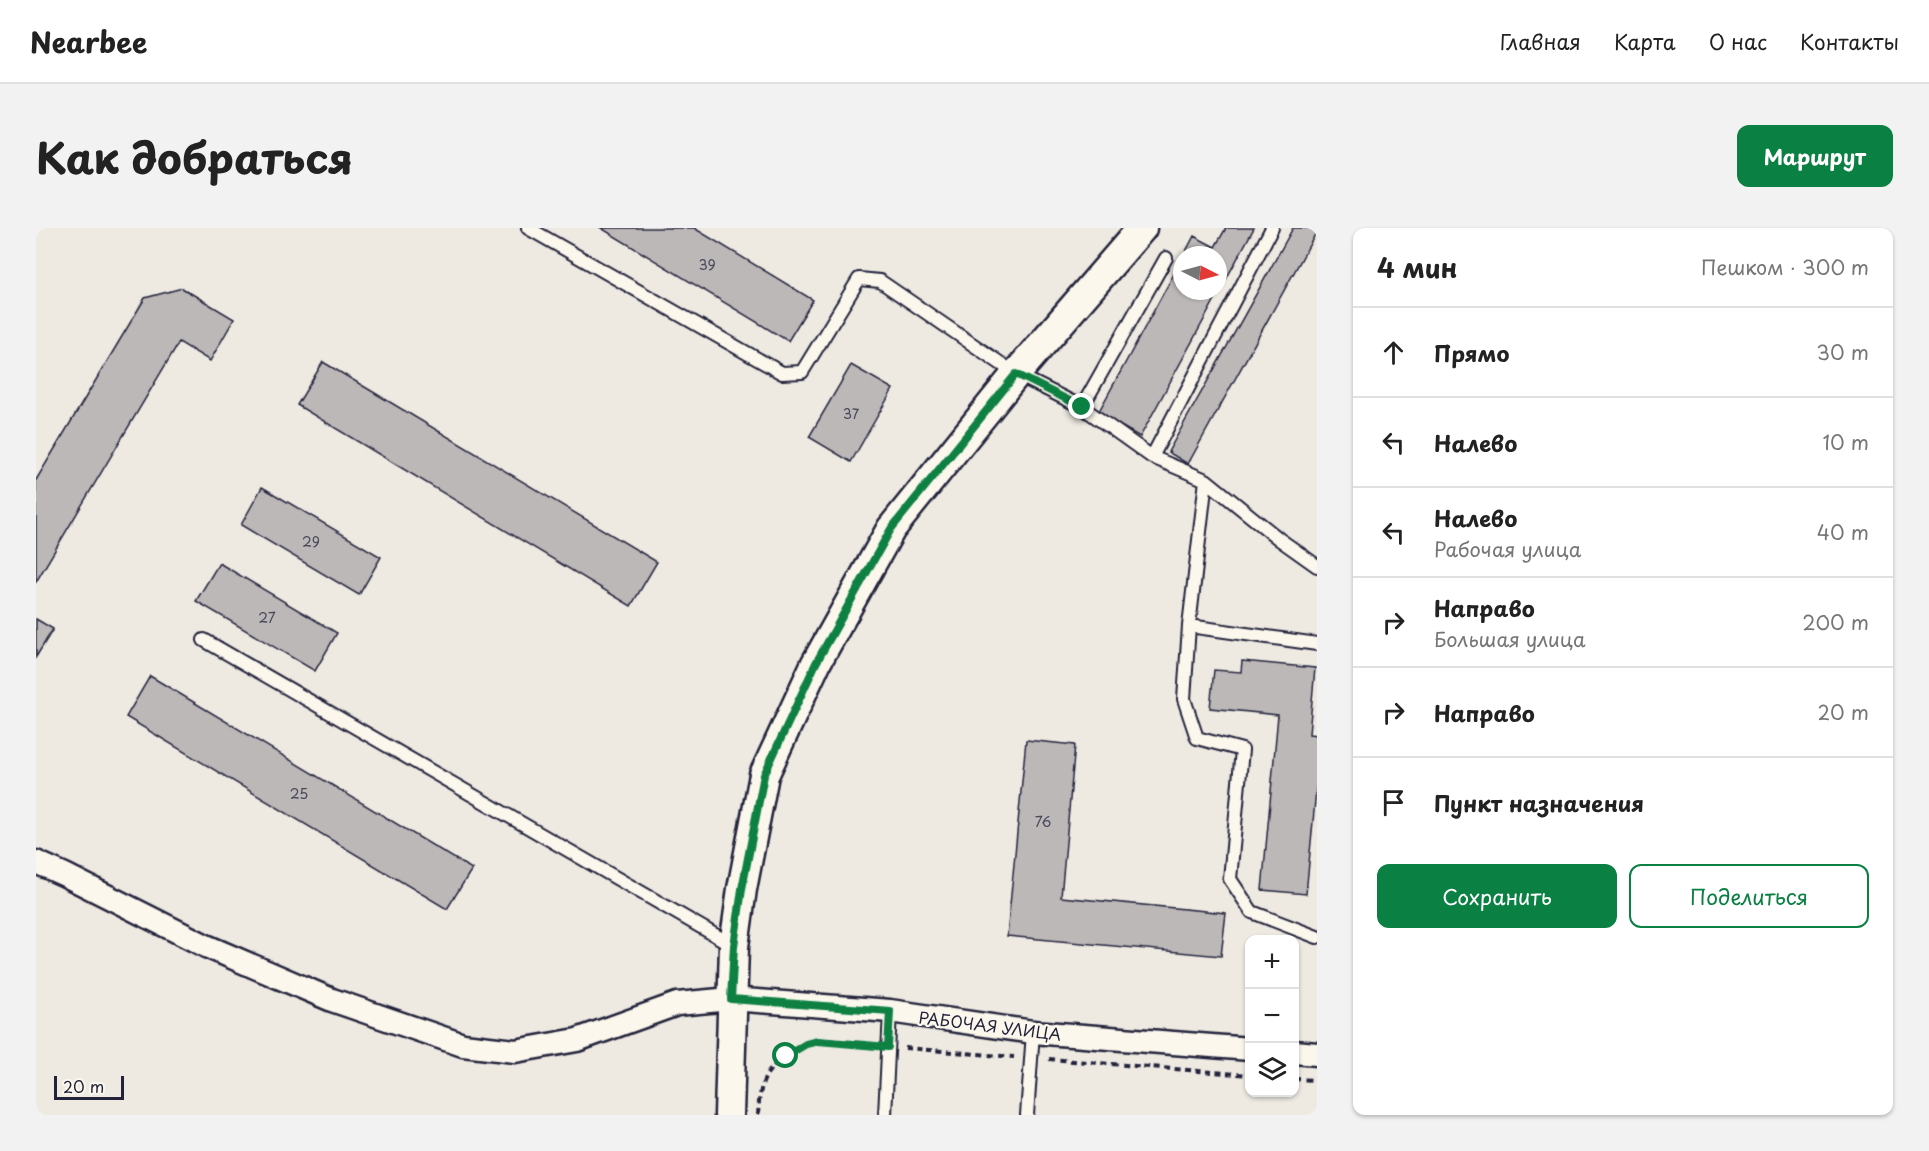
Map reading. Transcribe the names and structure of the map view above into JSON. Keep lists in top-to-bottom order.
{
  "streets": {
    "street": ["РАБОЧАЯ УЛИЦА"]
  },
  "house_numbers": [
    "39",
    "37",
    "29",
    "27",
    "25",
    "76"
  ],
  "scale_bar": "20 m",
  "north": "right",
  "page": {
    "header": "Nearbee",
    "nav": [
      "Главная",
      "Карта",
      "О нас",
      "Контакты"
    ],
    "title": "Как добраться",
    "buttons": [
      "Маршрут",
      ["Сохранить", "Поделиться"]
    ],
    "heading": ["4 мин", "Пешком · 300 m"],
    "list": [
      ["Прямо", "30 m"],
      ["Налево", "10 m"],
      ["Налево", "Рабочая улица", "40 m"],
      ["Направо", "Большая улица", "200 m"],
      ["Направо", "20 m"],
      "Пункт назначения"
    ],
    "map_buttons": ["+", "−"],
    "scale": "20 m"
  }
}
